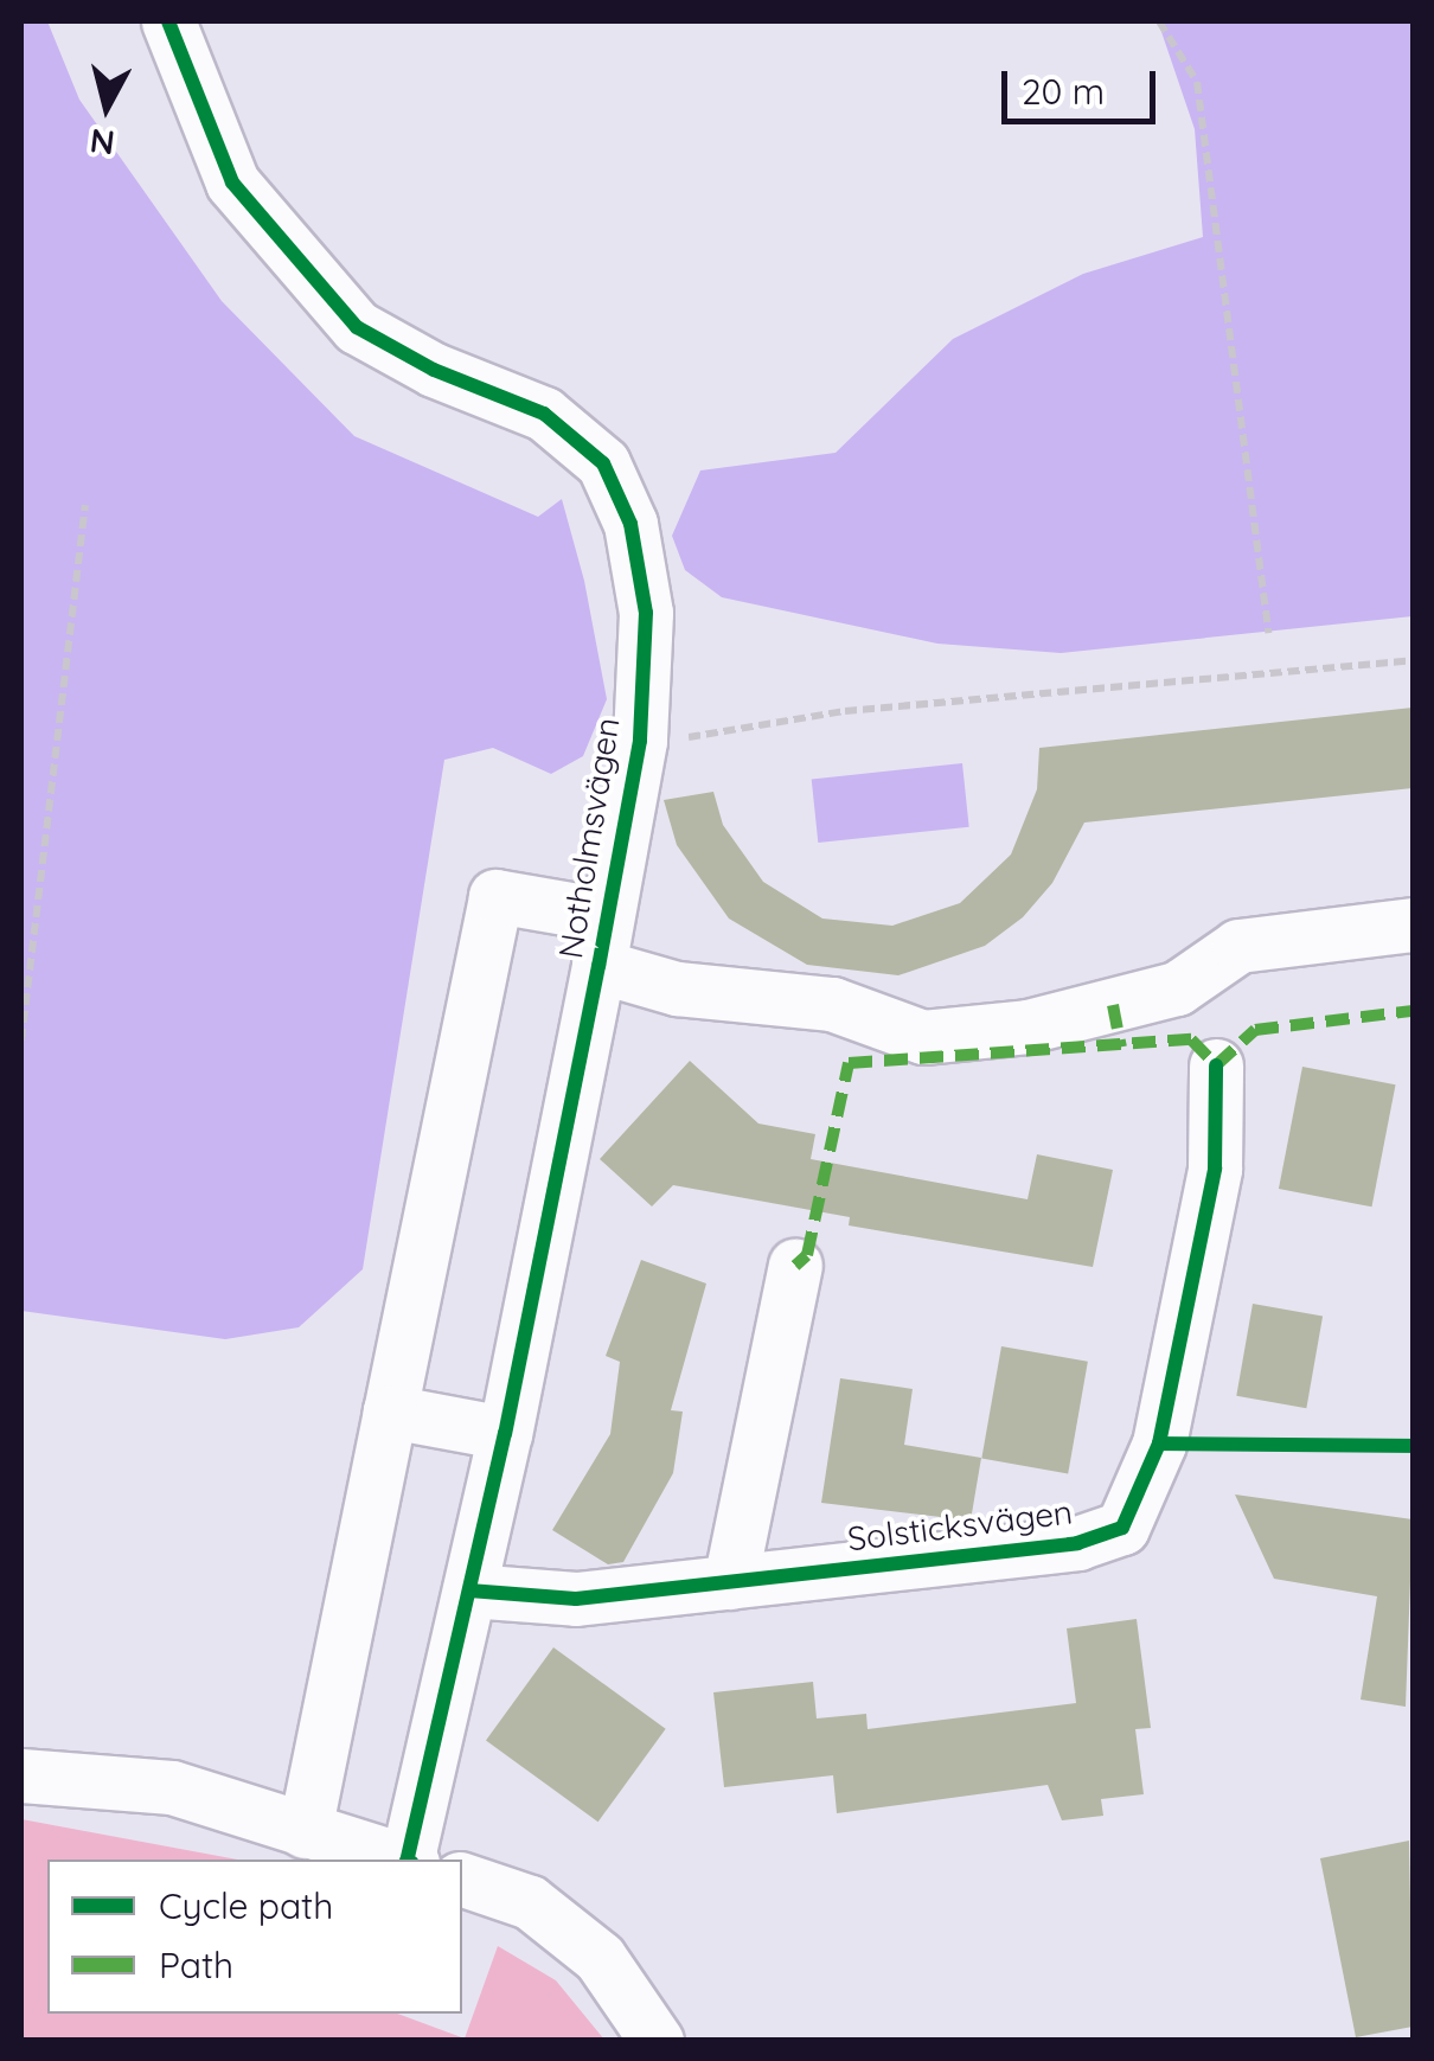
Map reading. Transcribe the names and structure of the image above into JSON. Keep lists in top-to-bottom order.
{
  "streets": {
    "street": ["Notholmsvägen", "Solsticksvägen"]
  },
  "crossings": [
    ["Notholmsvägen", "Solsticksvägen"]
  ],
  "legend": ["Cycle path", "Path"],
  "scale_bar": "20 m",
  "north": "bottom"
}
